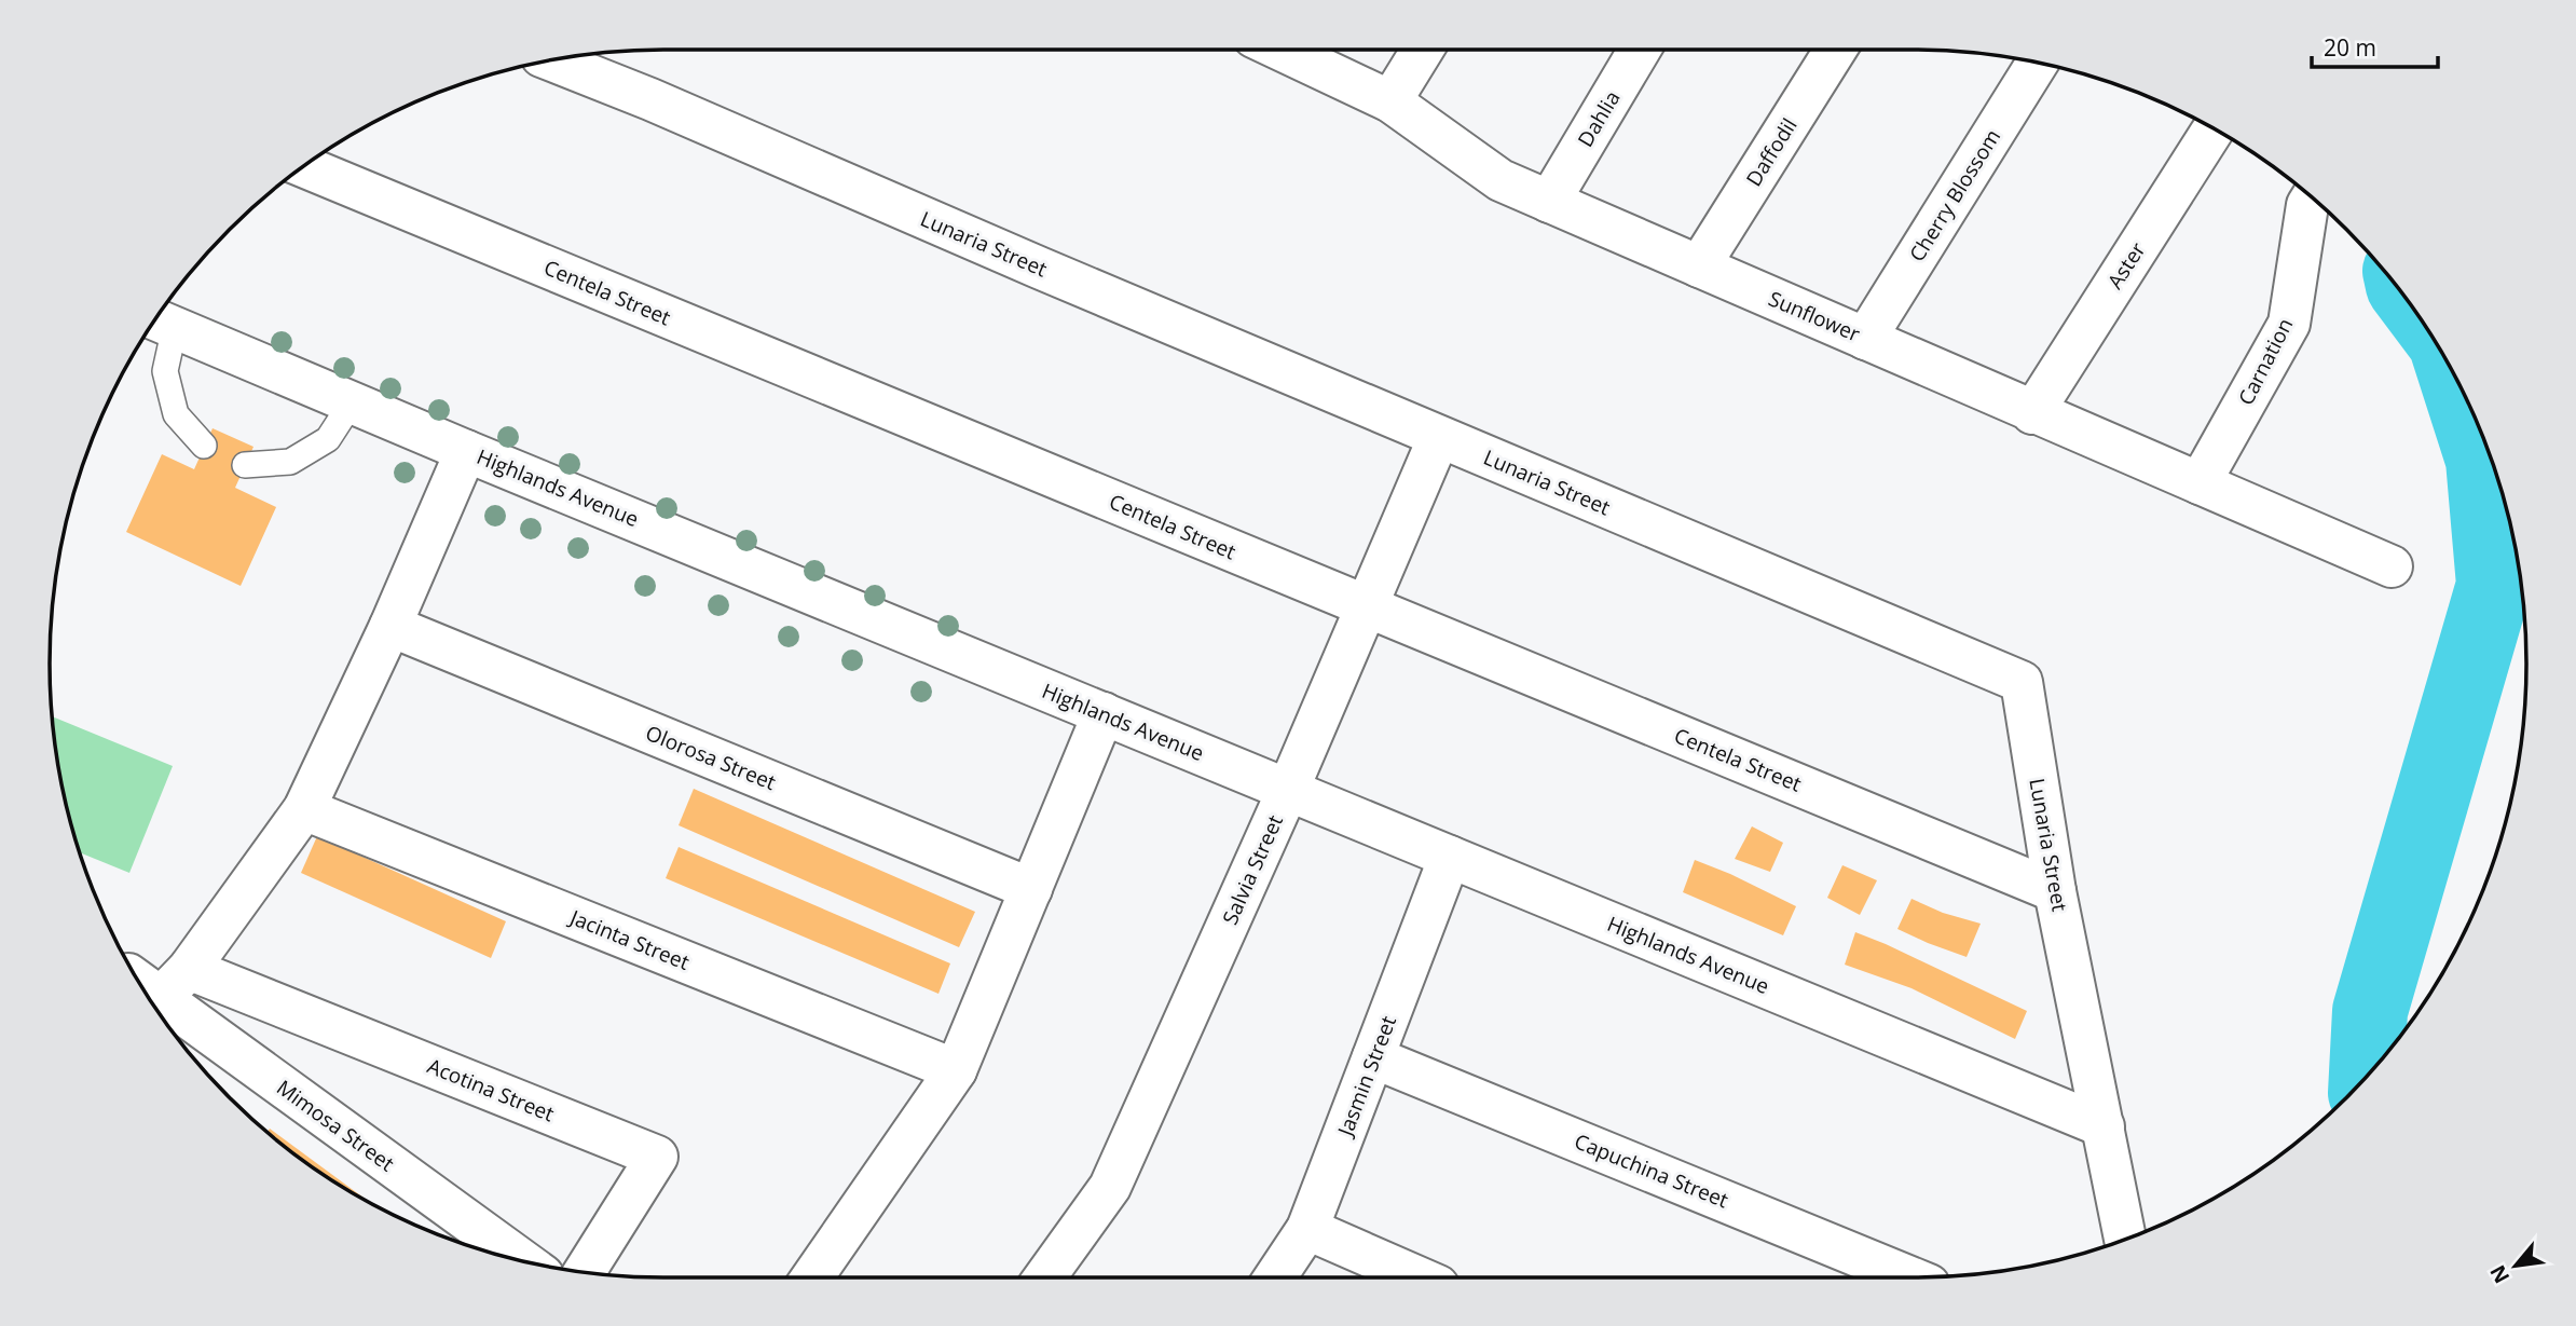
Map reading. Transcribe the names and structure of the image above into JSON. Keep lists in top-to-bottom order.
{
  "streets": {
    "street": [
      "Dahlia",
      "Daffodil",
      "Cherry Blossom",
      "Lunaria Street",
      "Aster",
      "Centela Street",
      "Sunflower",
      "Carnation",
      "Highlands Avenue",
      "Olorosa Street",
      "Salvia Street",
      "Jacinta Street",
      "Jasmin Street",
      "Acotina Street",
      "Mimosa Street",
      "Capuchina Street"
    ]
  },
  "crossings": [
    ["Dahlia", "Sunflower"],
    ["Daffodil", "Sunflower"],
    ["Cherry Blossom", "Sunflower"],
    ["Lunaria Street", "Centela Street"],
    ["Lunaria Street", "Highlands Avenue"],
    ["Lunaria Street", "Salvia Street"],
    ["Aster", "Sunflower"],
    ["Centela Street", "Salvia Street"],
    ["Sunflower", "Carnation"],
    ["Highlands Avenue", "Salvia Street"],
    ["Highlands Avenue", "Jasmin Street"],
    ["Jasmin Street", "Capuchina Street"]
  ],
  "scale_bar": "20 m",
  "north": "bottom left"
}
